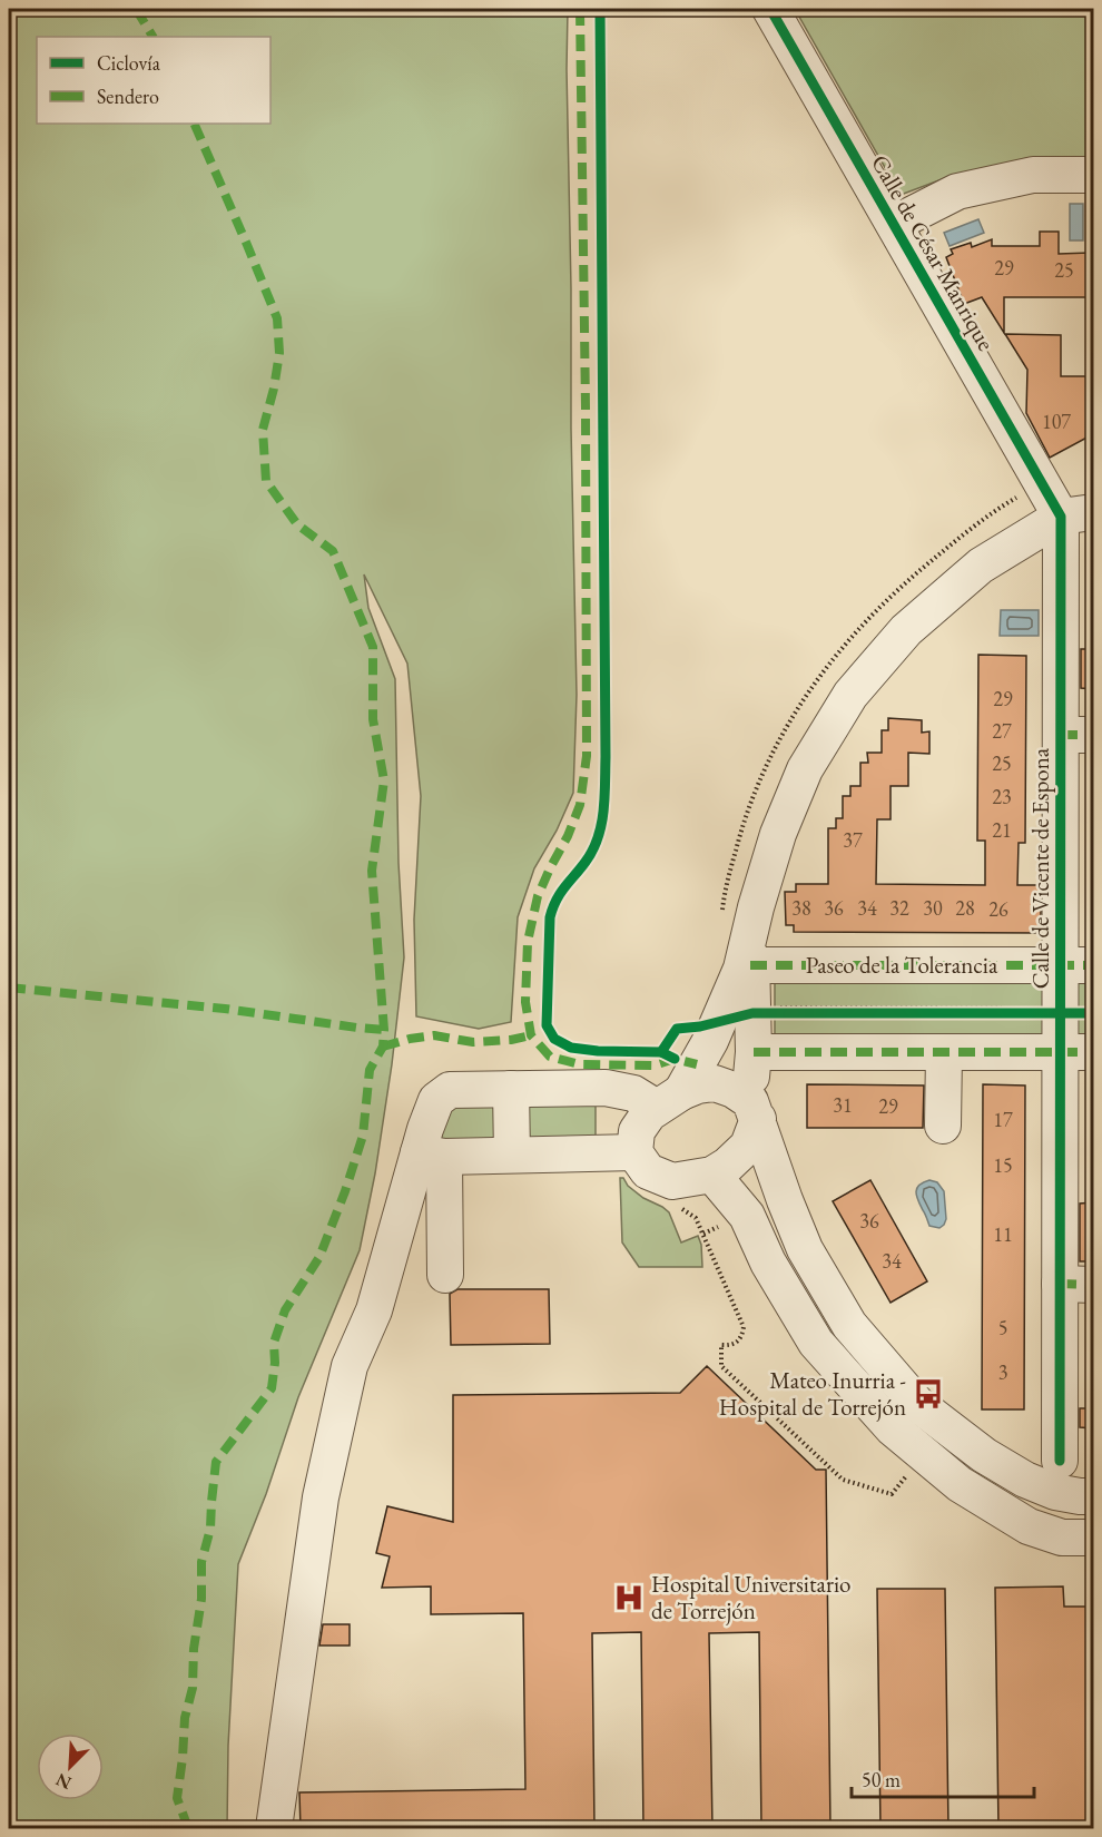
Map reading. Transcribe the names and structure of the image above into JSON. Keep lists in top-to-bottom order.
{
  "streets": {
    "street": ["Calle de César Manrique", "Calle de Vicente de Espona", "Paseo de la Tolerancia"]
  },
  "crossings": [
    ["Calle de César Manrique", "Calle de Vicente de Espona"],
    ["Calle de Vicente de Espona", "Paseo de la Tolerancia"]
  ],
  "places": {
    "bus stop": ["Mateo Inurria - Hospital de Torrejón"],
    "hospital": ["Hospital Universitario de Torrejón"]
  },
  "house_numbers": [
    "29",
    "25",
    "107",
    "29",
    "27",
    "25",
    "23",
    "21",
    "37",
    "38",
    "36",
    "34",
    "32",
    "30",
    "28",
    "26",
    "31",
    "29",
    "17",
    "15",
    "36",
    "11",
    "34",
    "5",
    "3"
  ],
  "legend": ["Ciclovía", "Sendero"],
  "scale_bar": "50 m",
  "north": "bottom left"
}
